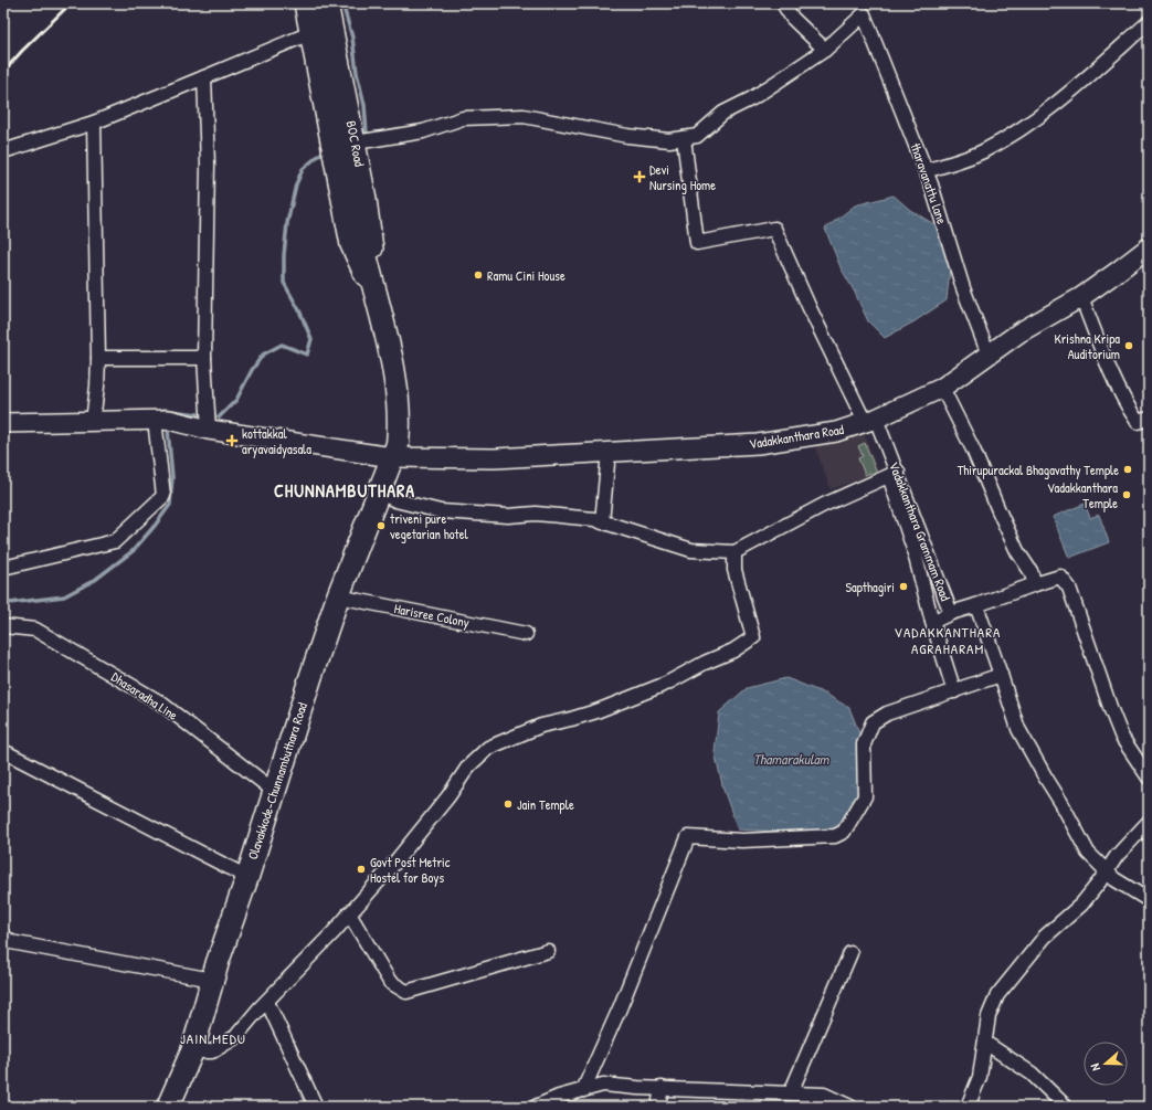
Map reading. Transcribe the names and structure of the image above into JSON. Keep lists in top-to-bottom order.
{
  "streets": {
    "main road": ["Olavakkode-Chunnambuthara Road"],
    "street": [
      "BOC Road",
      "tharavanattu lane",
      "Vadakkanthara Road",
      "Vadakkanthara Grammam Road",
      "Harisree Colony",
      "Dhasaradha Line"
    ]
  },
  "crossings": [
    ["BOC Road", "Olavakkode-Chunnambuthara Road"],
    ["tharavanattu lane", "Vadakkanthara Road"],
    ["Vadakkanthara Road", "Vadakkanthara Grammam Road"],
    ["Vadakkanthara Road", "Olavakkode-Chunnambuthara Road"],
    ["Harisree Colony", "Olavakkode-Chunnambuthara Road"],
    ["Dhasaradha Line", "Olavakkode-Chunnambuthara Road"]
  ],
  "districts": ["CHUNNAMBUTHARA", "VADAKKANTHARA AGRAHARAM", "JAIN MEDU"],
  "water": ["Thamarakulam"],
  "places": {
    "health": ["Devi Nursing Home", "kottakkal aryavaidyasala"],
    "other": [
      "Ramu Cini House",
      "Krishna Kripa Auditorium",
      "Thirupurackal Bhagavathy Temple",
      "Vadakkanthara Temple",
      "triveni pure vegetarian hotel",
      "Sapthagiri",
      "Jain Temple",
      "Govt Post Metric Hostel for Boys"
    ]
  },
  "north": "left"
}
